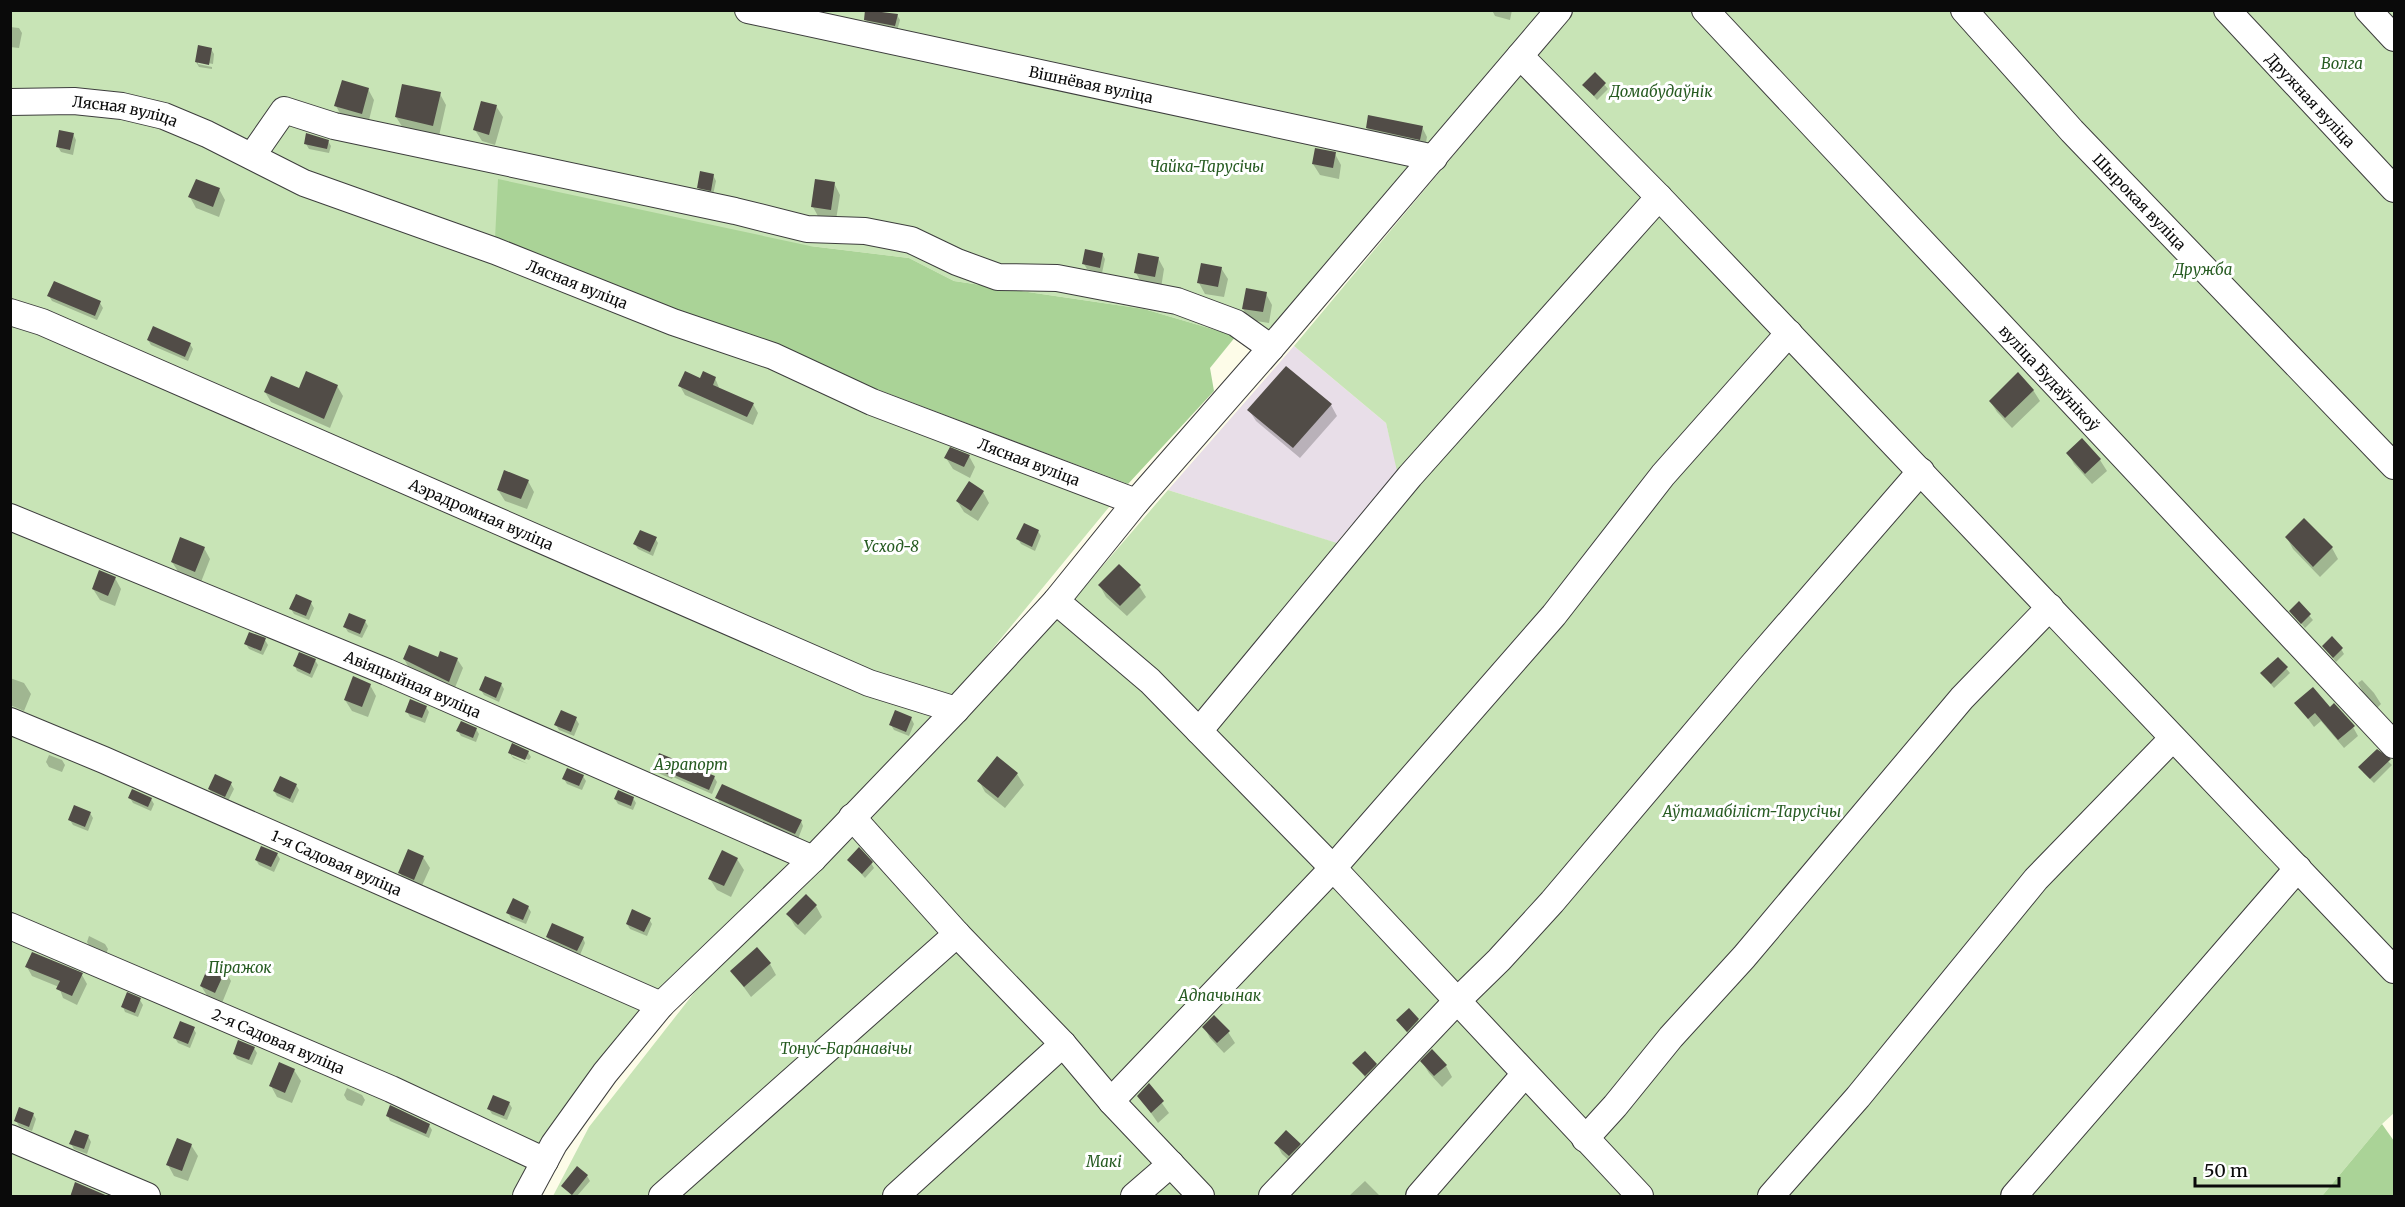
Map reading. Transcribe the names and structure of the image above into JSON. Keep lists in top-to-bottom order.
{
  "streets": {
    "street": [
      "Вішнёвая вуліца",
      "Дружная вуліца",
      "Лясная вуліца",
      "Шырокая вуліца",
      "вуліца Будаўнікоў",
      "Аэрадромная вуліца",
      "Авіяцыйная вуліца",
      "1-я Садовая вуліца",
      "2-я Садовая вуліца"
    ]
  },
  "parks": [
    "Волга",
    "Домабудаўнік",
    "Чайка-Тарусічы",
    "Дружба",
    "Усход-8",
    "Аэрапорт",
    "Аўтамабіліст-Тарусічы",
    "Піражок",
    "Адпачынак",
    "Тонус-Баранавічы",
    "Макі"
  ],
  "scale_bar": "50 m"
}
